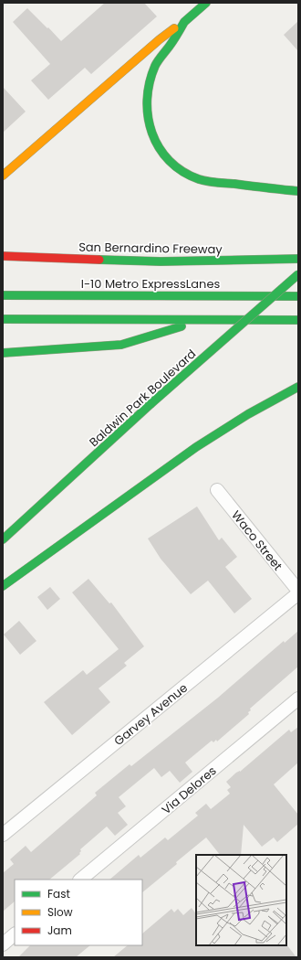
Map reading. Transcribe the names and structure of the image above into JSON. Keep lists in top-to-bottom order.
{
  "streets": {
    "main road": ["San Bernardino Freeway", "I-10 Metro ExpressLanes", "Baldwin Park Boulevard"],
    "street": ["Waco Street", "Garvey Avenue", "Via Delores"]
  },
  "legend": ["Fast", "Slow", "Jam"]
}
